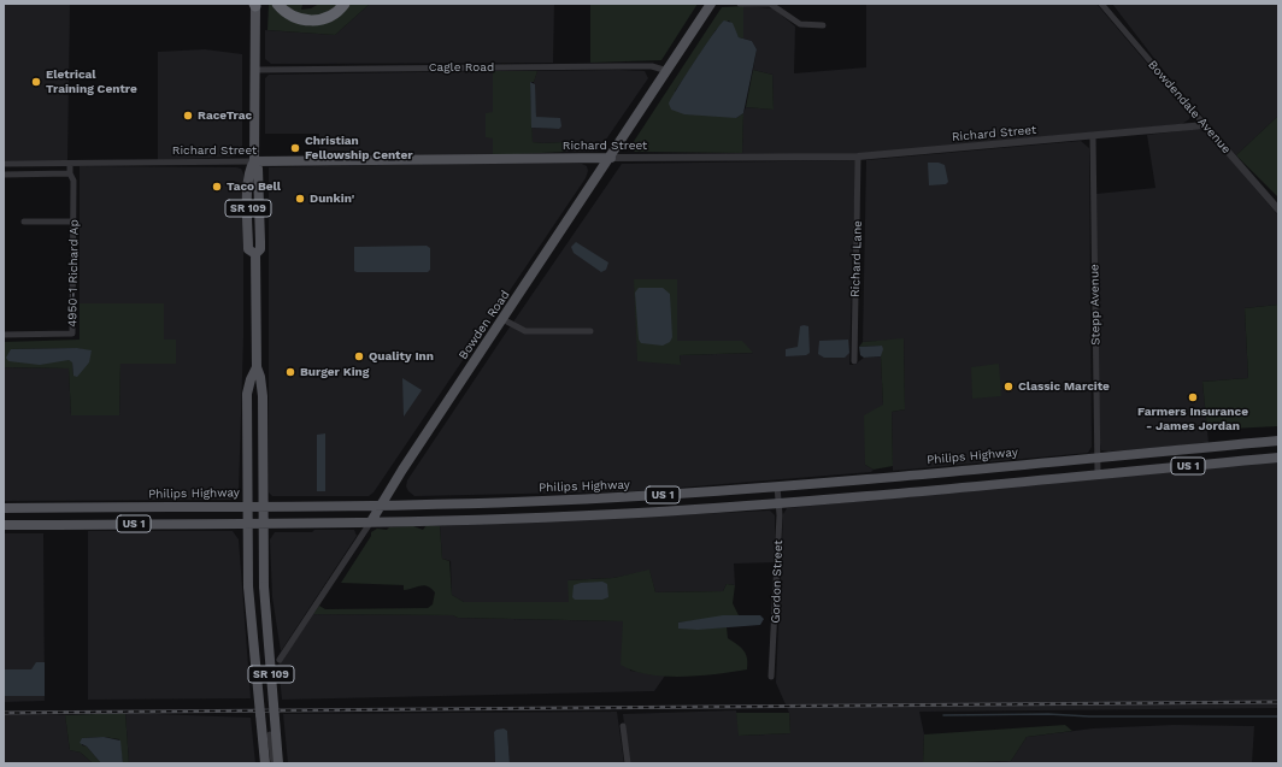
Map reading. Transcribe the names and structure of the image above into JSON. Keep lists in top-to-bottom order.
{
  "streets": {
    "main road": [
      "Richard Street",
      "SR 109",
      "Bowden Road",
      "Philips Highway",
      "US 1"
    ],
    "street": [
      "Cagle Road",
      "Bowdendale Avenue",
      "Richard Lane",
      "4950-1 Richard Ap",
      "Stepp Avenue",
      "Gordon Street"
    ]
  },
  "crossings": [
    ["Cagle Road", "SR 109"],
    ["Cagle Road", "Bowden Road"],
    ["Bowdendale Avenue", "Richard Street"],
    ["Richard Street", "SR 109"],
    ["Richard Street", "Richard Lane"],
    ["Richard Street", "4950-1 Richard Ap"],
    ["Richard Street", "Stepp Avenue"],
    ["Richard Street", "Bowden Road"],
    ["SR 109", "Philips Highway"],
    ["SR 109", "US 1"],
    ["Stepp Avenue", "Philips Highway"],
    ["Stepp Avenue", "US 1"],
    ["Bowden Road", "Philips Highway"],
    ["Bowden Road", "US 1"],
    ["Philips Highway", "Gordon Street"],
    ["US 1", "Gordon Street"]
  ],
  "places": [
    "Eletrical Training Centre",
    "RaceTrac",
    "Christian Fellowship Center",
    "Taco Bell",
    "Dunkin'",
    "Quality Inn",
    "Burger King",
    "Classic Marcite",
    "Farmers Insurance - James Jordan"
  ]
}
